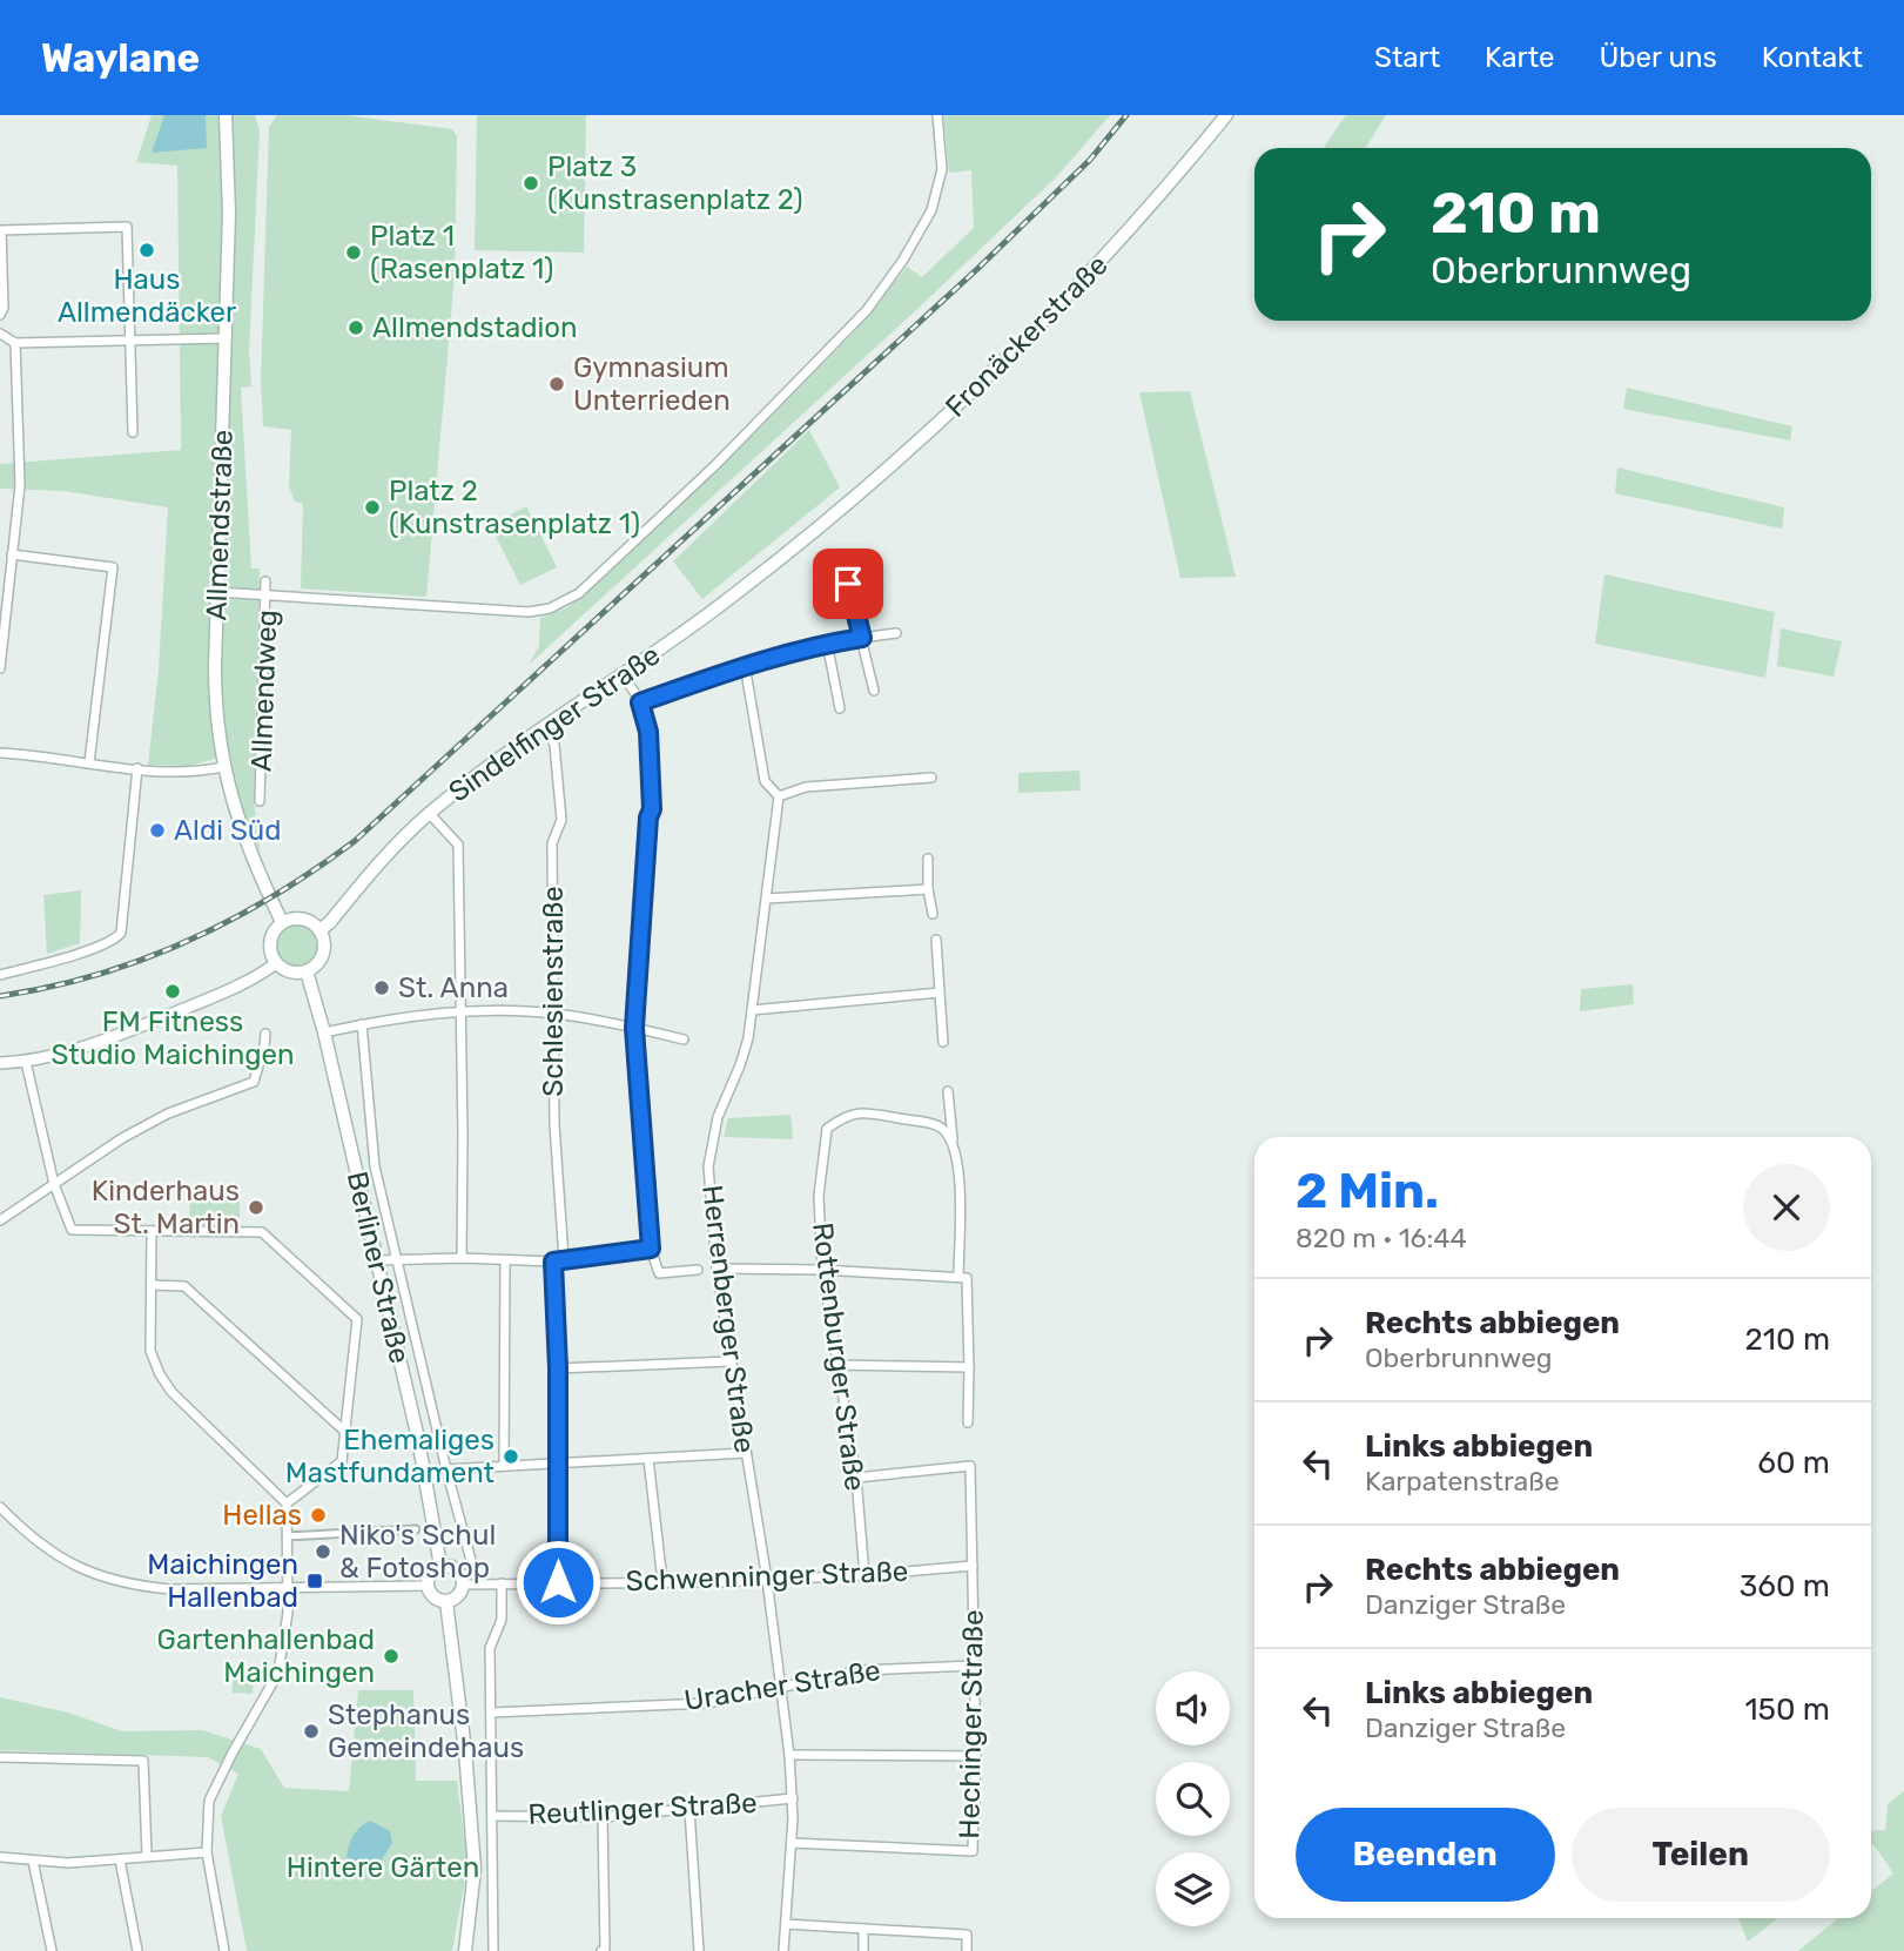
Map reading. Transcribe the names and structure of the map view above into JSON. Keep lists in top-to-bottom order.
{
  "streets": {
    "main road": [
      "Fronäckerstraße",
      "Allmendstraße",
      "Sindelfinger Straße",
      "Berliner Straße"
    ],
    "street": [
      "Allmendweg",
      "Schlesienstraße",
      "Herrenberger Straße",
      "Rottenburger Straße",
      "Schwenninger Straße",
      "Uracher Straße",
      "Hechinger Straße",
      "Reutlinger Straße"
    ]
  },
  "crossings": [
    ["Fronäckerstraße", "Sindelfinger Straße"],
    ["Allmendstraße", "Sindelfinger Straße"],
    ["Allmendstraße", "Berliner Straße"],
    ["Sindelfinger Straße", "Schlesienstraße"],
    ["Sindelfinger Straße", "Berliner Straße"],
    ["Berliner Straße", "Schwenninger Straße"],
    ["Herrenberger Straße", "Schwenninger Straße"],
    ["Herrenberger Straße", "Uracher Straße"],
    ["Herrenberger Straße", "Hechinger Straße"],
    ["Herrenberger Straße", "Reutlinger Straße"],
    ["Rottenburger Straße", "Schwenninger Straße"],
    ["Rottenburger Straße", "Hechinger Straße"],
    ["Schwenninger Straße", "Hechinger Straße"],
    ["Uracher Straße", "Hechinger Straße"]
  ],
  "parks": ["Hintere Gärten"],
  "places": {
    "other": [
      "Platz 3 (Kunstrasenplatz 2)",
      "Haus Allmendäcker",
      "Platz 1 (Rasenplatz 1)",
      "Allmendstadion",
      "Gymnasium Unterrieden",
      "Platz 2 (Kunstrasenplatz 1)",
      "Aldi Süd",
      "St. Anna",
      "FM Fitness Studio Maichingen",
      "Kinderhaus St. Martin",
      "Ehemaliges Mastfundament",
      "Hellas",
      "Niko's Schul & Fotoshop",
      "Gartenhallenbad Maichingen",
      "Stephanus Gemeindehaus"
    ],
    "transit": ["Maichingen Hallenbad"]
  },
  "page": {
    "header": "Waylane",
    "nav": [
      "Start",
      "Karte",
      "Über uns",
      "Kontakt"
    ],
    "turn": ["210 m", "Oberbrunnweg"],
    "heading": ["2 Min.", "820 m · 16:44"],
    "list": [
      {
        "name": "Rechts abbiegen",
        "note": "Oberbrunnweg",
        "value": "210 m"
      },
      {
        "name": "Links abbiegen",
        "note": "Karpatenstraße",
        "value": "60 m"
      },
      {
        "name": "Rechts abbiegen",
        "note": "Danziger Straße",
        "value": "360 m"
      },
      {
        "name": "Links abbiegen",
        "note": "Danziger Straße",
        "value": "150 m"
      }
    ],
    "buttons": ["Beenden", "Teilen"]
  }
}
